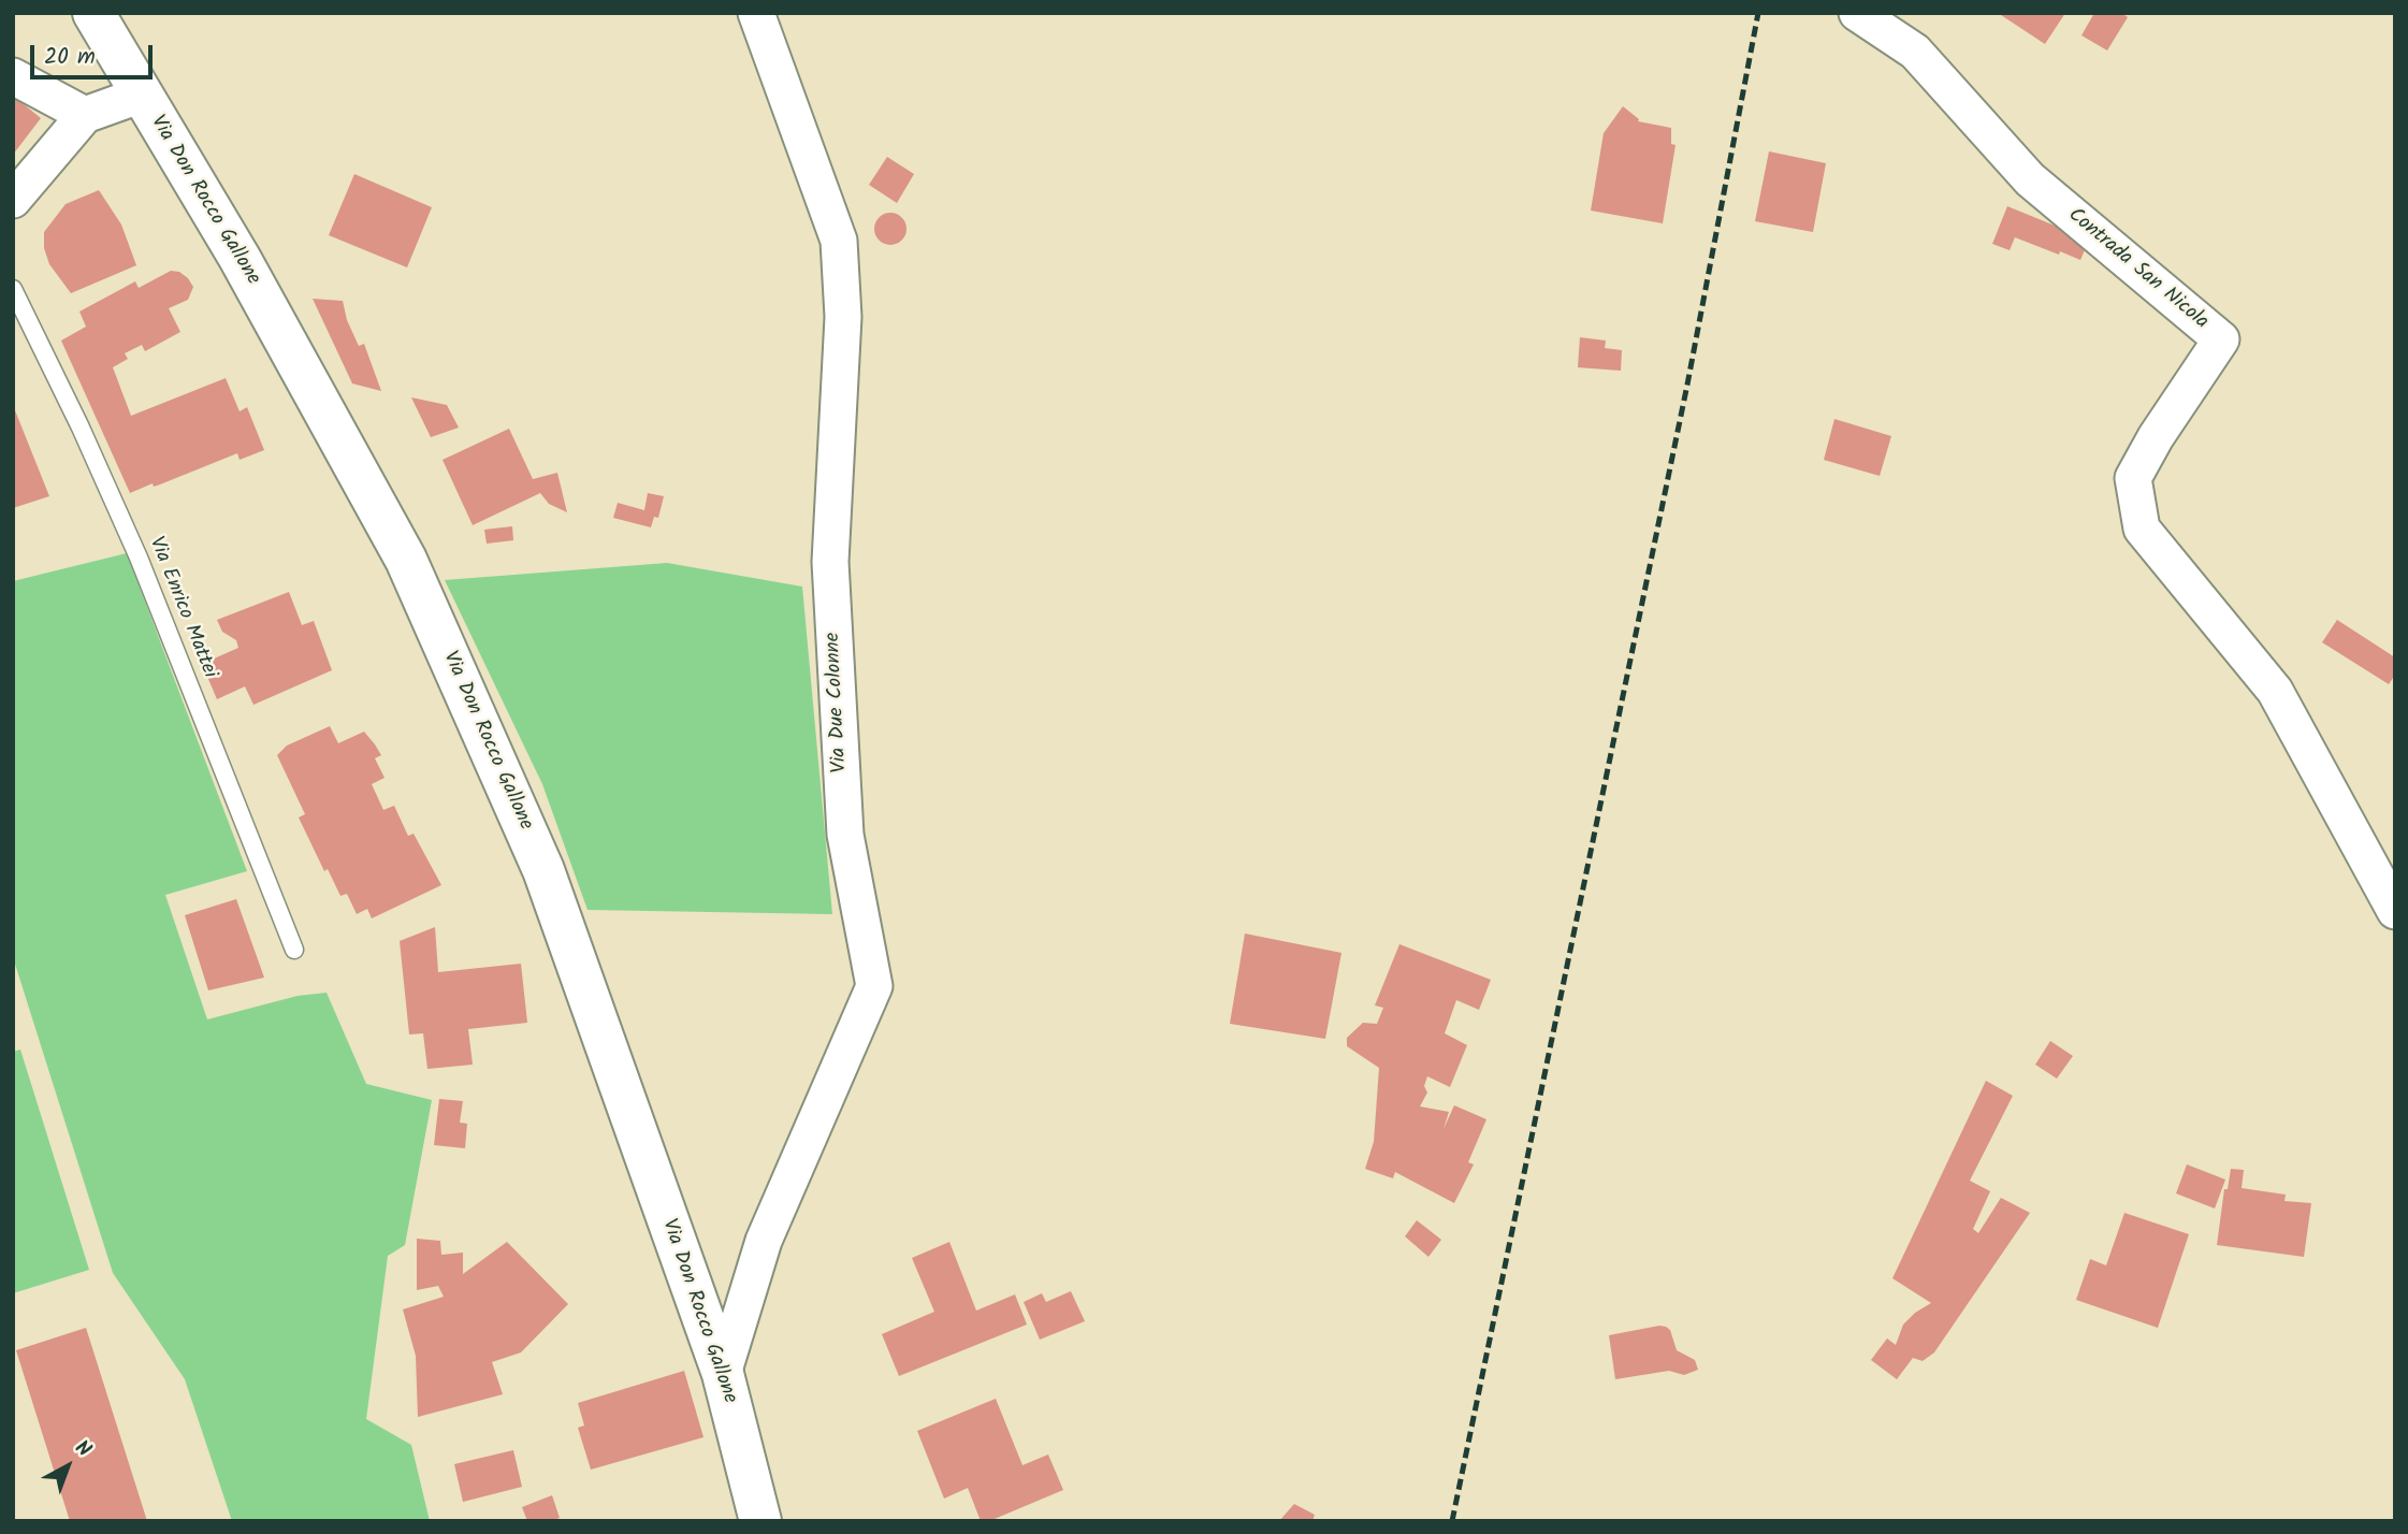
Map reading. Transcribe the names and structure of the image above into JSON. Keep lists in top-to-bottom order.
{
  "streets": {
    "main road": ["Via Don Rocco Gallone"],
    "street": ["Contrada San Nicola", "Via Due Colonne"],
    "lane": ["Via Enrico Mattei"]
  },
  "crossings": [
    ["Via Don Rocco Gallone", "Via Due Colonne"]
  ],
  "scale_bar": "20 m",
  "north": "top right"
}
